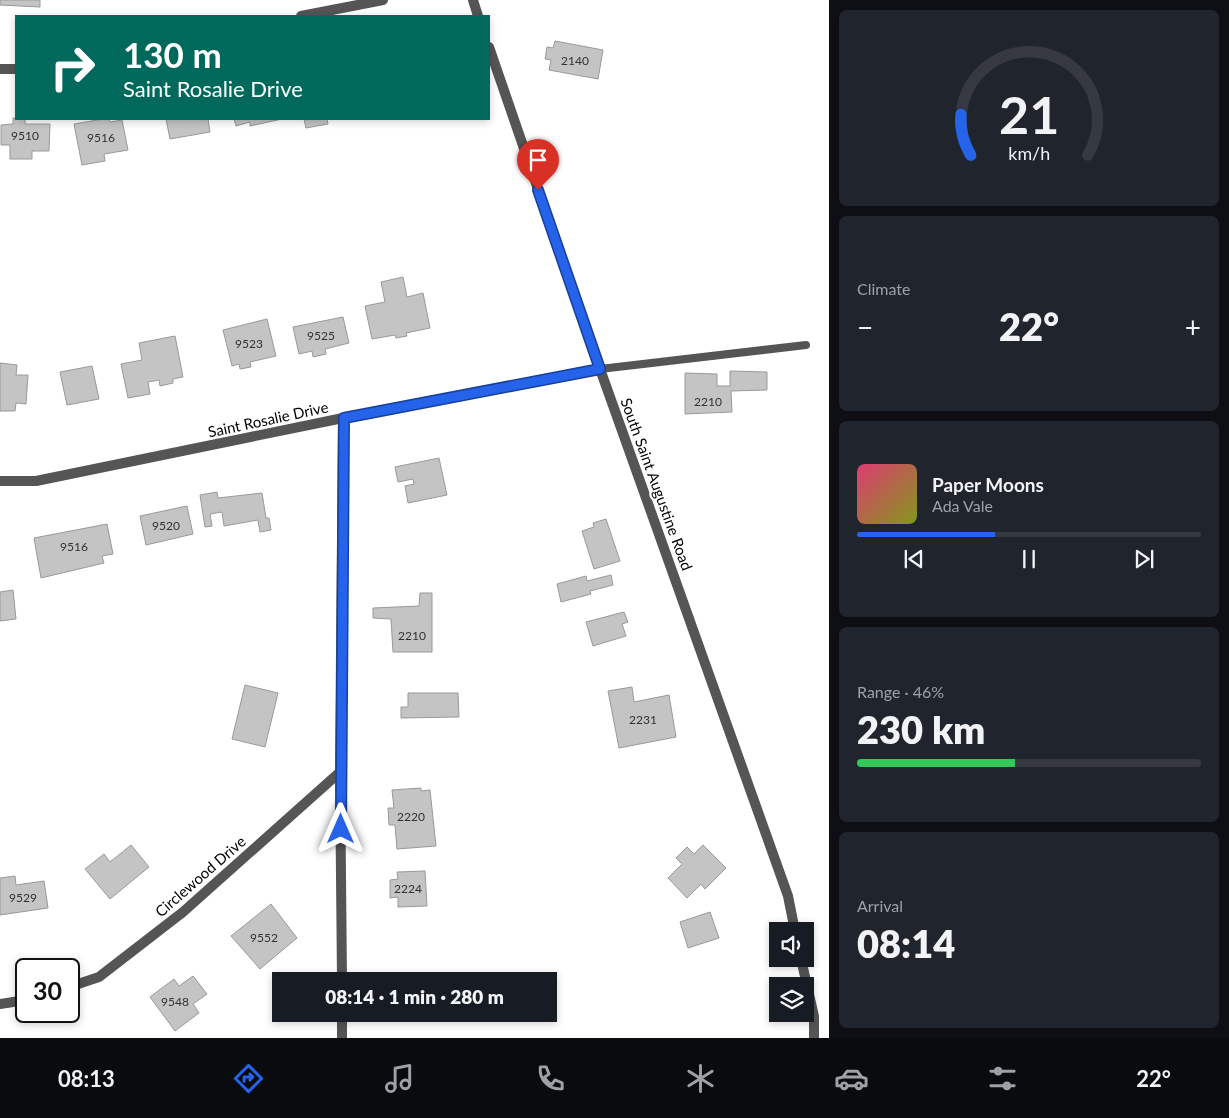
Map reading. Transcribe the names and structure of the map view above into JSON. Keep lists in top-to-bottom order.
{
  "streets": {
    "street": ["Saint Rosalie Drive", "South Saint Augustine Road", "Circlewood Drive"]
  },
  "crossings": [
    ["Saint Rosalie Drive", "South Saint Augustine Road"]
  ],
  "house_numbers": [
    "2140",
    "9510",
    "9516",
    "9525",
    "9523",
    "2210",
    "9520",
    "9516",
    "2210",
    "2231",
    "2220",
    "2224",
    "9529",
    "9552",
    "9548"
  ],
  "page": {
    "turn": ["130 m", "Saint Rosalie Drive"],
    "tile": [
      "Climate",
      ["Range · 46%", "230 km"],
      ["Arrival", "08:14"]
    ],
    "heat": ["−", "22°", "+"],
    "song": ["Paper Moons", "Ada Vale"],
    "limit": "30",
    "trip": "08:14 · 1 min · 280 m",
    "tabs": ["08:13", "22°"],
    "gauge": ["21", "km/h"]
  }
}
